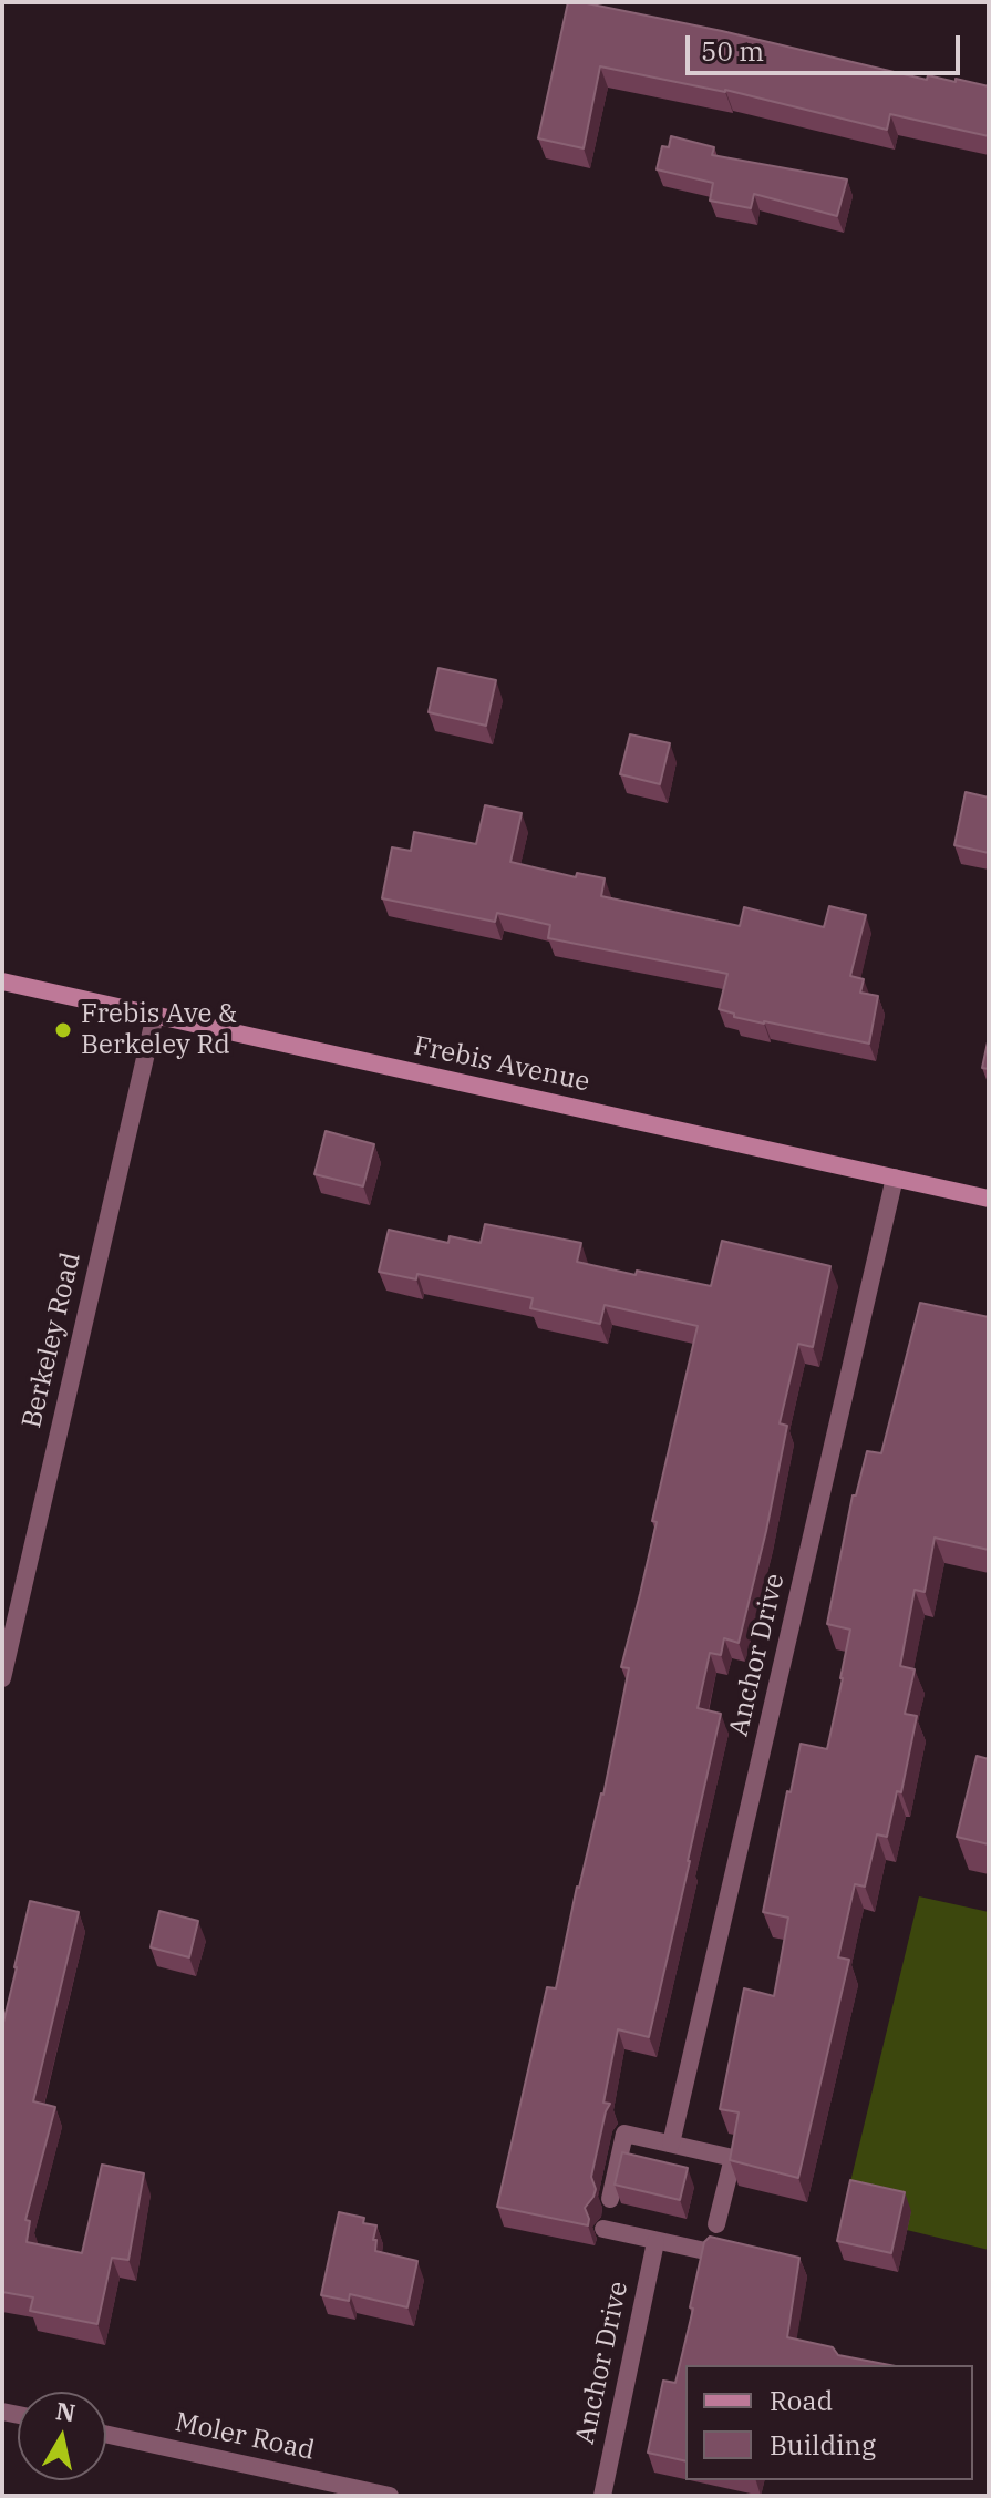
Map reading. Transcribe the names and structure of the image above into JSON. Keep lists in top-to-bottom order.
{
  "streets": {
    "main road": ["Frebis Avenue"],
    "street": ["Berkeley Road", "Anchor Drive", "Moler Road"]
  },
  "crossings": [
    ["Frebis Avenue", "Berkeley Road"],
    ["Frebis Avenue", "Anchor Drive"]
  ],
  "places": ["Frebis Ave & Berkeley Rd"],
  "legend": ["Road", "Building"],
  "scale_bar": "50 m",
  "north": "top"
}
